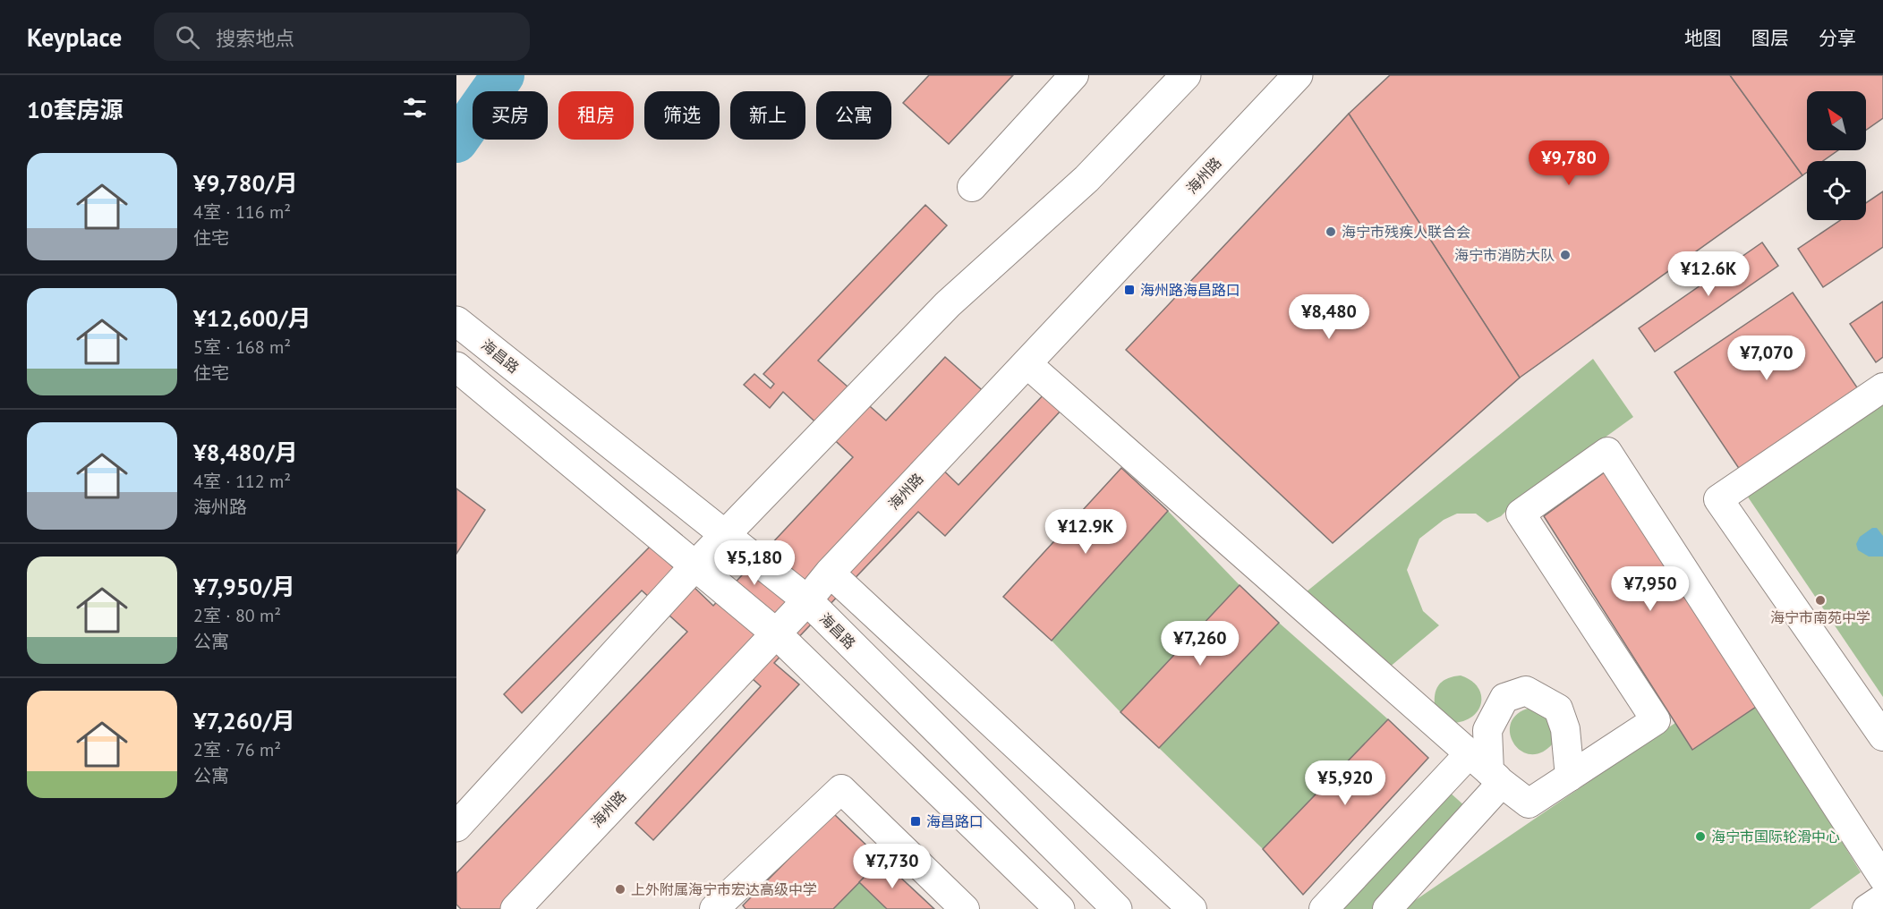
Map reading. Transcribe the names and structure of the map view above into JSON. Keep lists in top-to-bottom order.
{
  "streets": {
    "main road": ["海州路", "海昌路"]
  },
  "crossings": [
    ["海州路", "海昌路"]
  ],
  "places": {
    "other": [
      "海宁市残疾人联合会",
      "海宁市消防大队",
      "海宁市南苑中学",
      "海宁市国际轮滑中心",
      "上外附属海宁市宏达高级中学"
    ],
    "transit": ["海州路海昌路口", "海昌路口"]
  },
  "north": "top left",
  "page": {
    "header": "Keyplace",
    "search": "搜索地点",
    "nav": ["地图", "图层", "分享"],
    "heading": "10套房源",
    "chip": [
      "买房",
      "租房",
      "筛选",
      "新上",
      "公寓"
    ],
    "list": [
      {
        "name": "¥9,780/月",
        "note": "4室 · 116 m² · 住宅"
      },
      {
        "name": "¥12,600/月",
        "note": "5室 · 168 m² · 住宅"
      },
      {
        "name": "¥8,480/月",
        "note": "4室 · 112 m² · 海州路"
      },
      {
        "name": "¥7,950/月",
        "note": "2室 · 80 m² · 公寓"
      },
      {
        "name": "¥7,260/月",
        "note": "2室 · 76 m² · 公寓"
      }
    ],
    "price": [
      "¥9,780",
      "¥12.6K",
      "¥8,480",
      "¥7,070",
      "¥12.9K",
      "¥5,180",
      "¥7,950",
      "¥7,260",
      "¥5,920",
      "¥7,730"
    ]
  }
}
